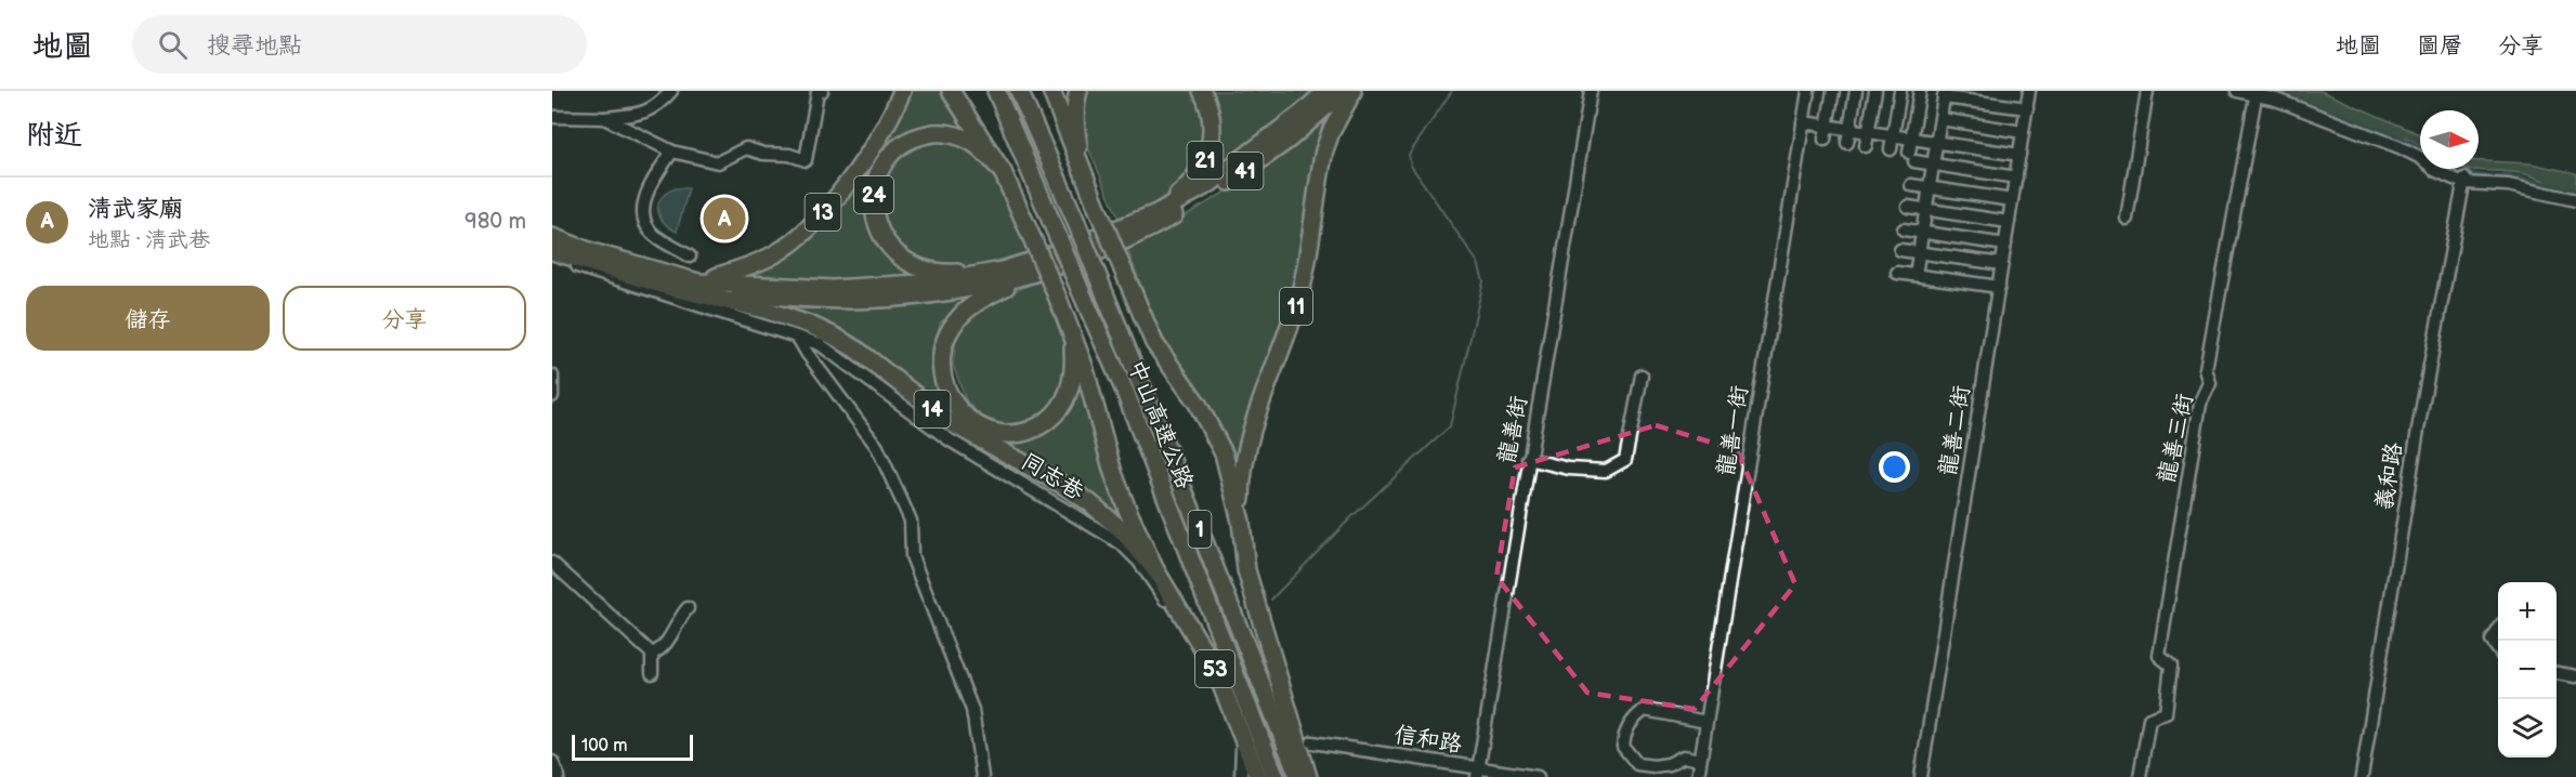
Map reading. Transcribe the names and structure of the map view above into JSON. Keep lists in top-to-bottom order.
{
  "streets": {
    "highway": [
      "21",
      "41",
      "24",
      "13",
      "11",
      "14",
      "中山高速公路",
      "1",
      "53"
    ],
    "street": [
      "龍善街",
      "龍善一街",
      "龍善二街",
      "龍善三街",
      "同志巷",
      "義和路",
      "信和路"
    ]
  },
  "crossings": [
    ["13", "14"],
    ["14", "53"],
    ["龍善街", "信和路"]
  ],
  "scale_bar": "100 m",
  "north": "right",
  "page": {
    "header": "地圖",
    "search": "搜尋地點",
    "nav": ["地圖", "圖層", "分享"],
    "heading": "附近",
    "list": [
      {
        "mark": "A",
        "name": "清武家廟",
        "note": "地點 · 清武巷",
        "value": "980 m"
      }
    ],
    "pins": "A",
    "buttons": ["儲存", "分享"],
    "map_buttons": ["+", "−"],
    "scale": "100 m"
  }
}
